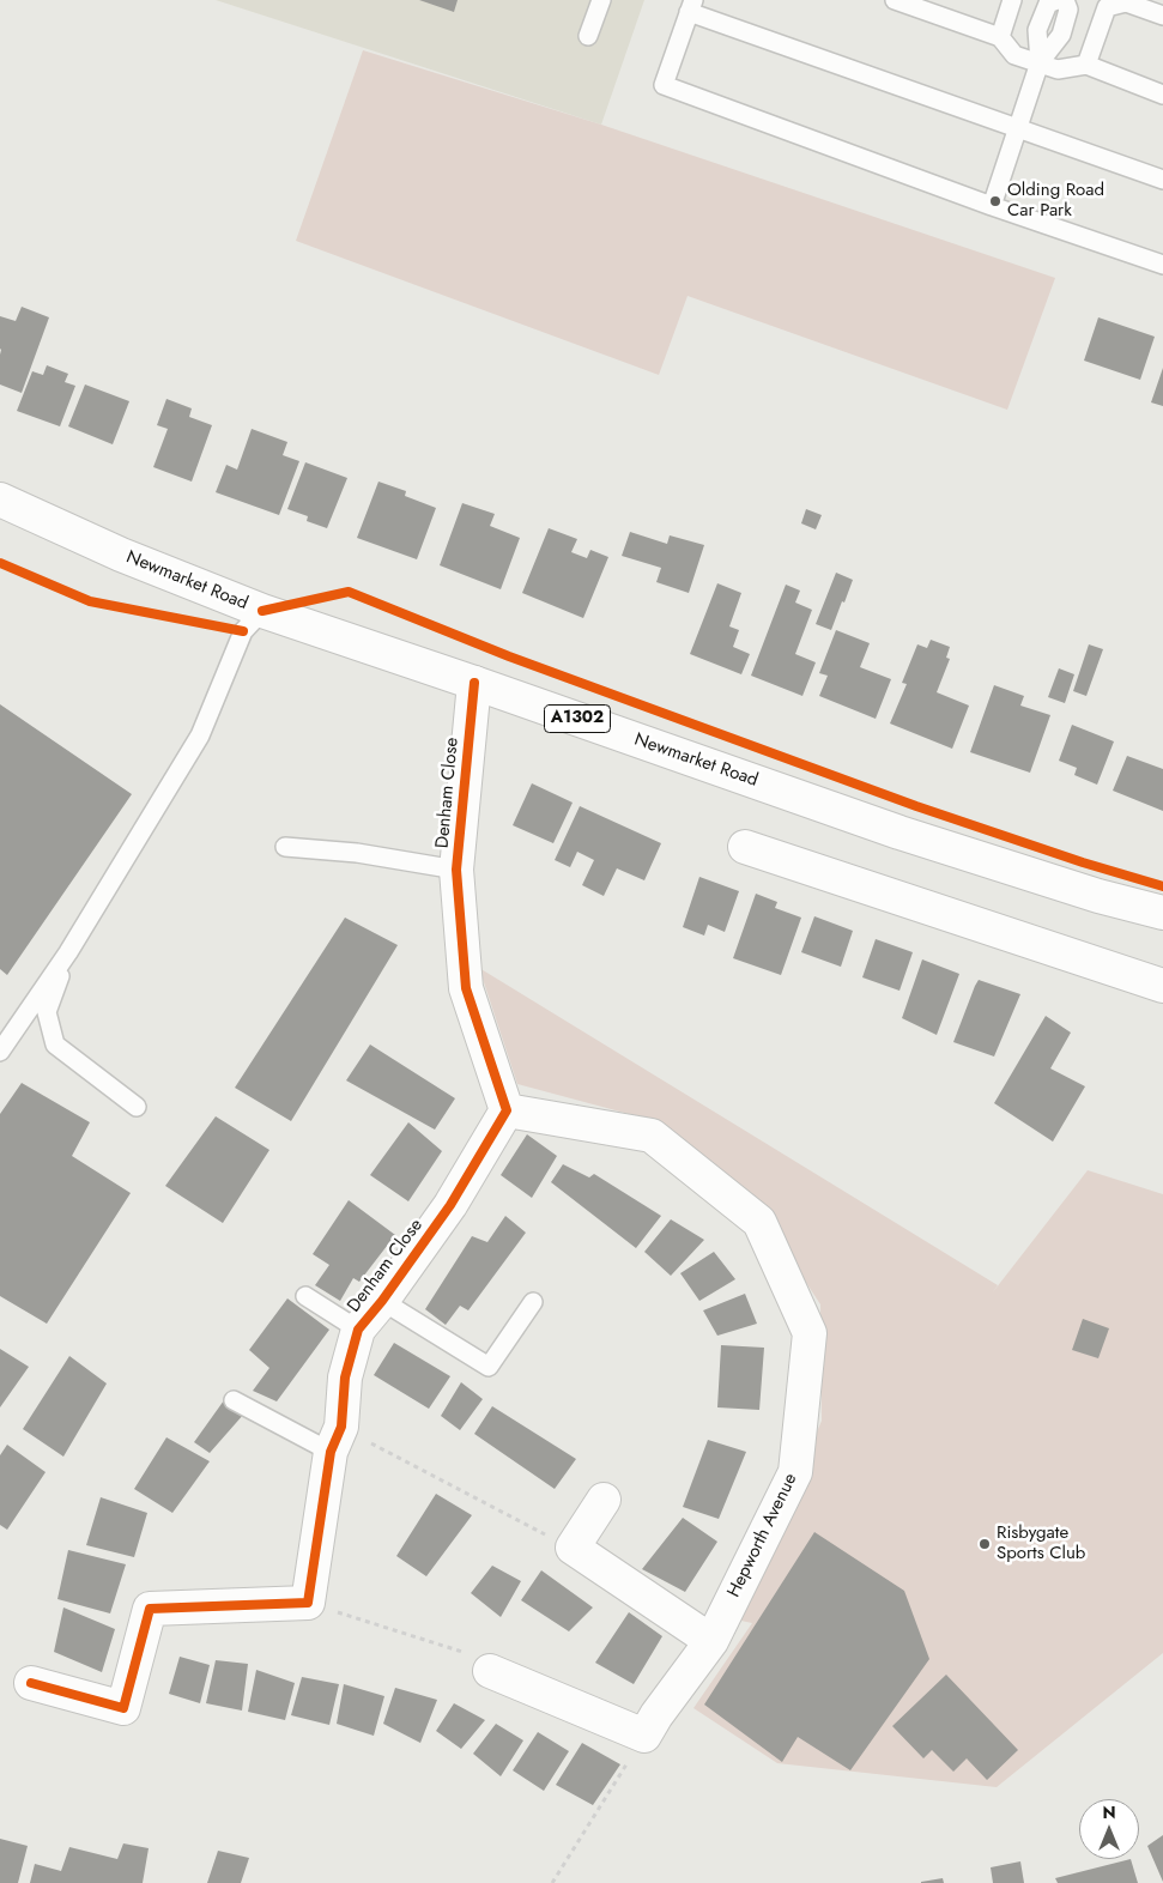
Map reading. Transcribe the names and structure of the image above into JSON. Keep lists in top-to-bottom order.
{
  "streets": {
    "street": [
      "Newmarket Road",
      "A1302",
      "Denham Close",
      "Hepworth Avenue"
    ]
  },
  "crossings": [
    ["Newmarket Road", "Denham Close"],
    ["Denham Close", "Hepworth Avenue"]
  ],
  "places": ["Olding Road Car Park", "Risbygate Sports Club"],
  "north": "top"
}
